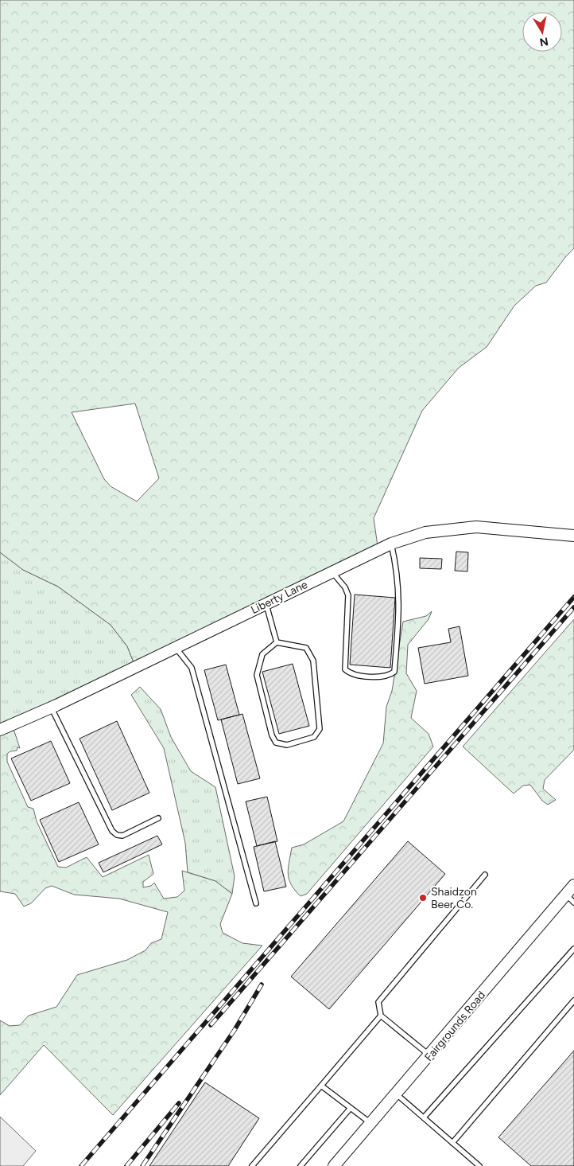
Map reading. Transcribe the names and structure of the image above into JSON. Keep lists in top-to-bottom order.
{
  "streets": {
    "street": ["Liberty Lane", "Fairgrounds Road"]
  },
  "places": ["Shaidzon Beer Co."],
  "north": "bottom"
}
